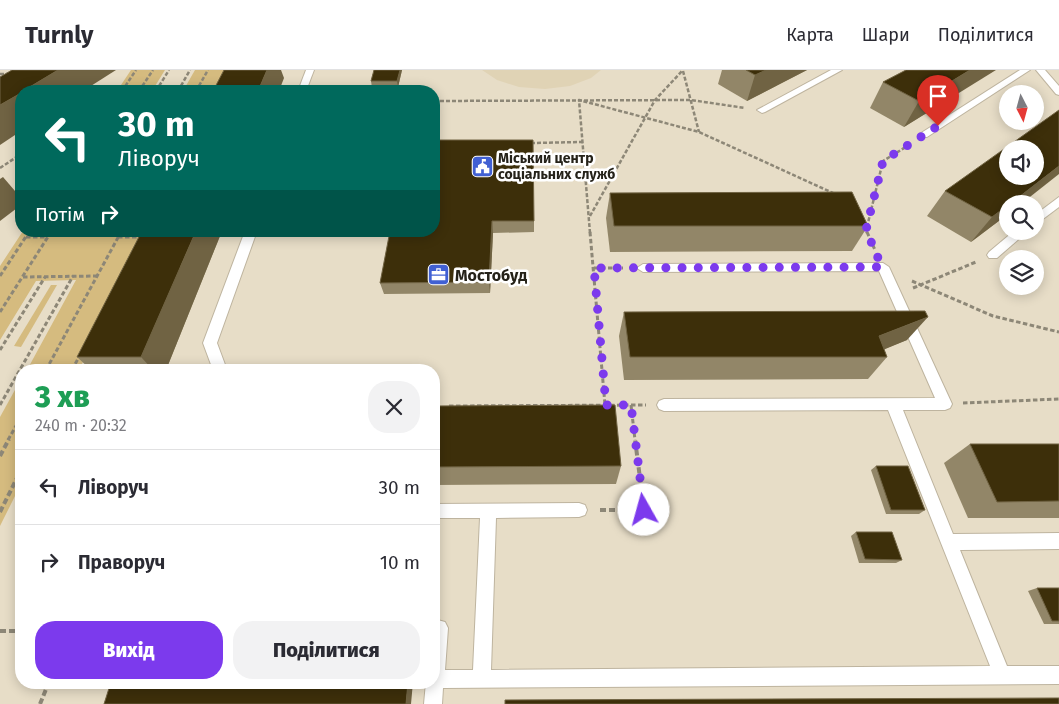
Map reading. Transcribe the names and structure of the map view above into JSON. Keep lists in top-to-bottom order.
{
  "places": {
    "public building": ["Міський центр соціальних служб"],
    "office": ["Мостобуд"]
  },
  "north": "bottom",
  "page": {
    "header": "Turnly",
    "nav": ["Карта", "Шари", "Поділитися"],
    "turn": ["30 m", "Ліворуч"],
    "then": "Потім",
    "heading": ["3 хв", "240 m · 20:32"],
    "list": [
      {
        "name": "Ліворуч",
        "value": "30 m"
      },
      {
        "name": "Праворуч",
        "value": "10 m"
      }
    ],
    "buttons": ["Вихід", "Поділитися"]
  }
}
